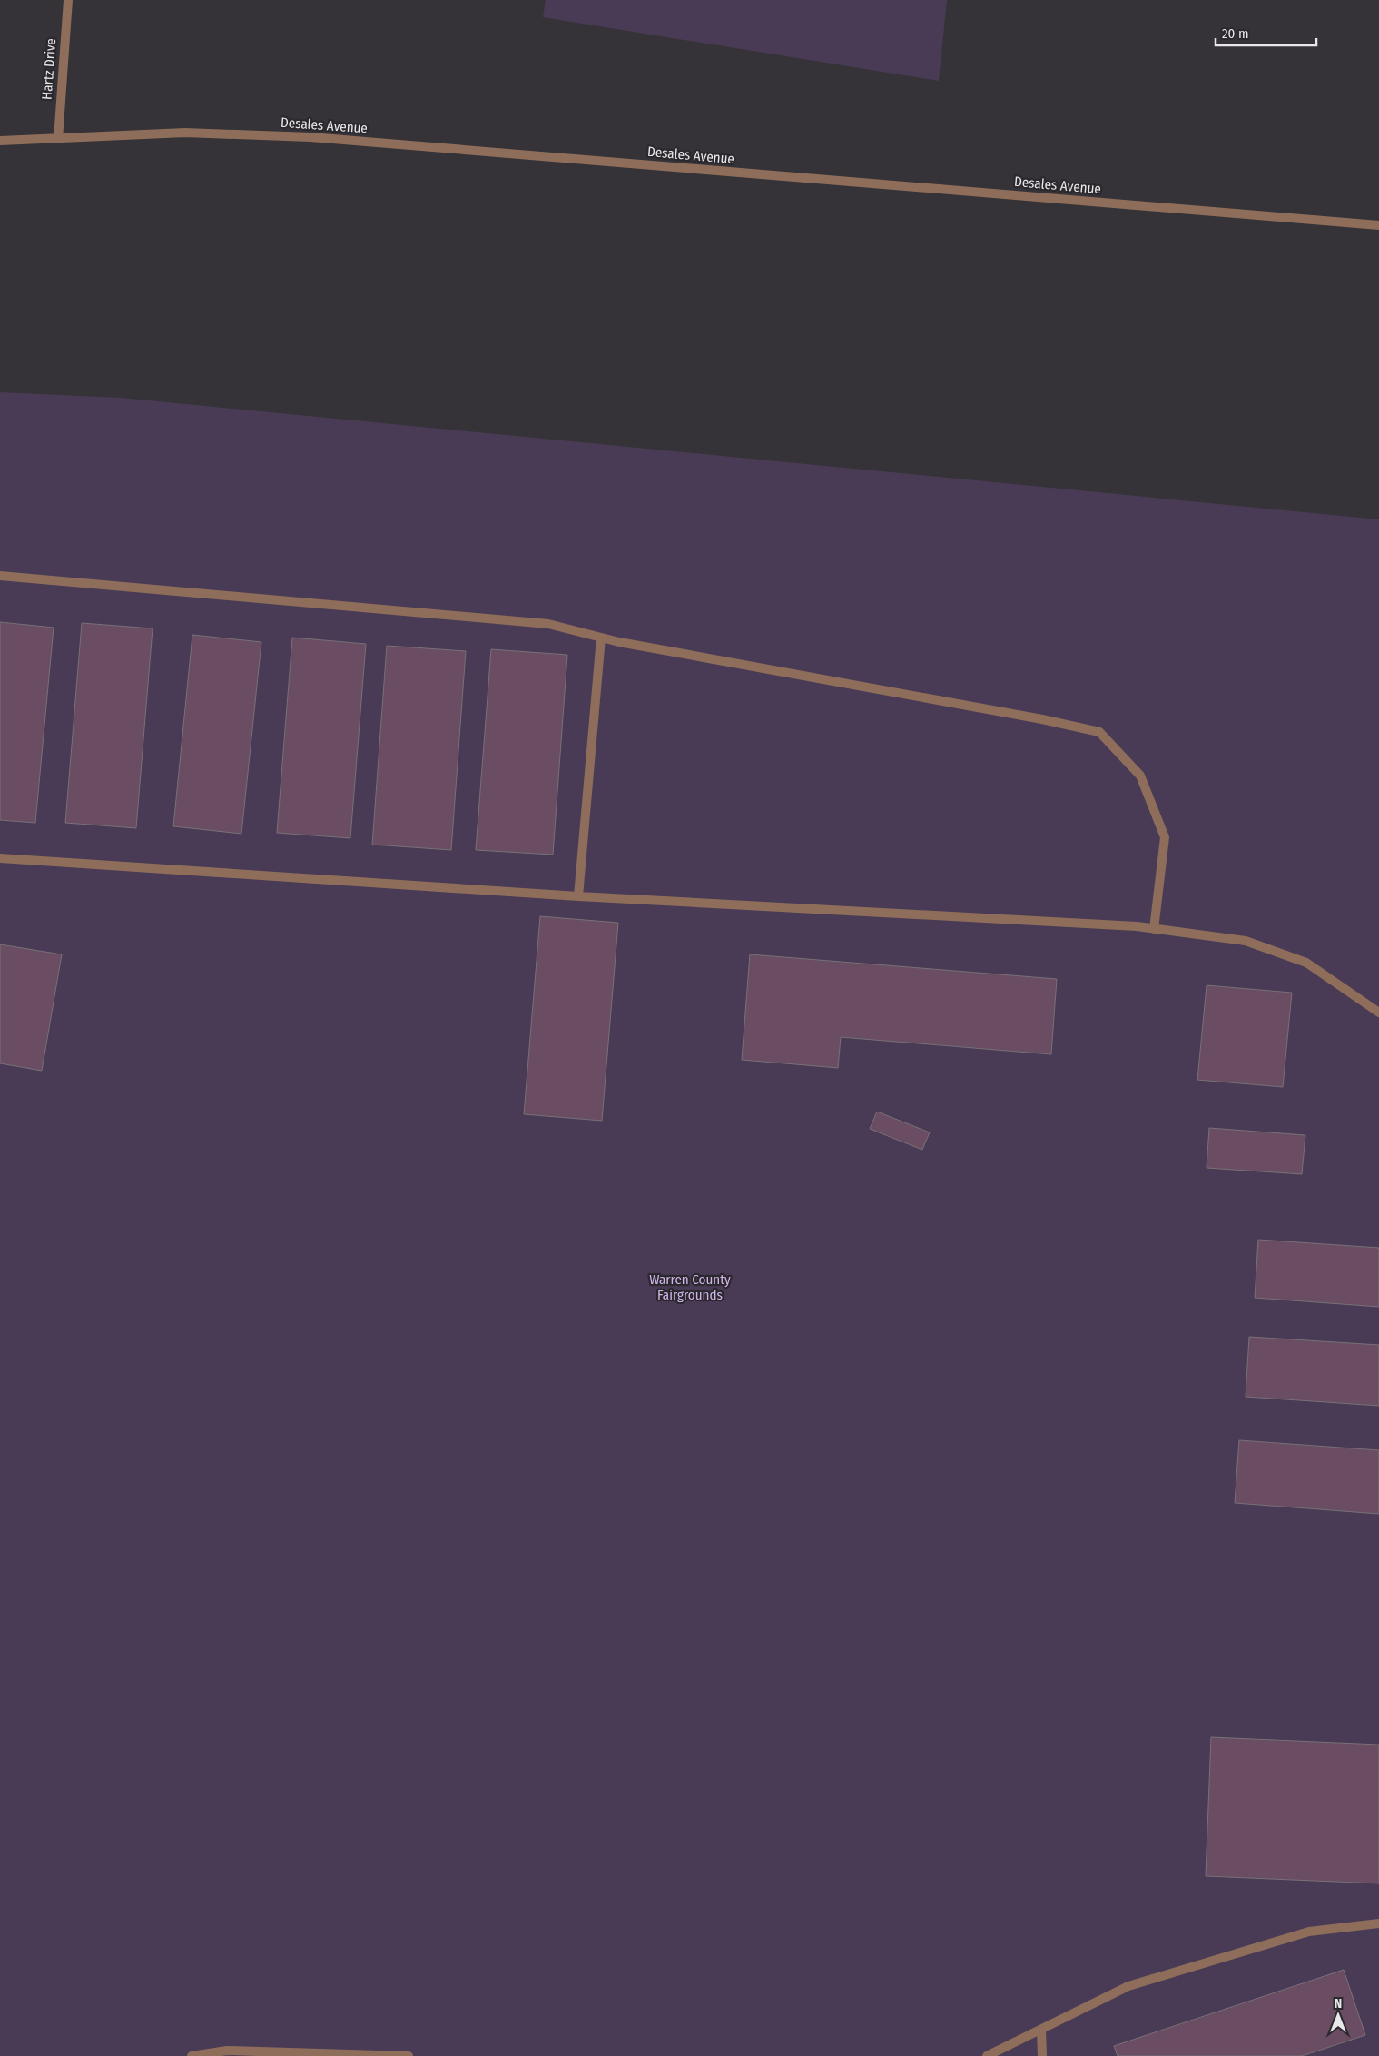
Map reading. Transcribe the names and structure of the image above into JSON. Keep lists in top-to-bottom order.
{
  "streets": {
    "street": ["Hartz Drive", "Desales Avenue"]
  },
  "crossings": [
    ["Hartz Drive", "Desales Avenue"]
  ],
  "parks": ["Warren County Fairgrounds"],
  "scale_bar": "20 m",
  "north": "top"
}
